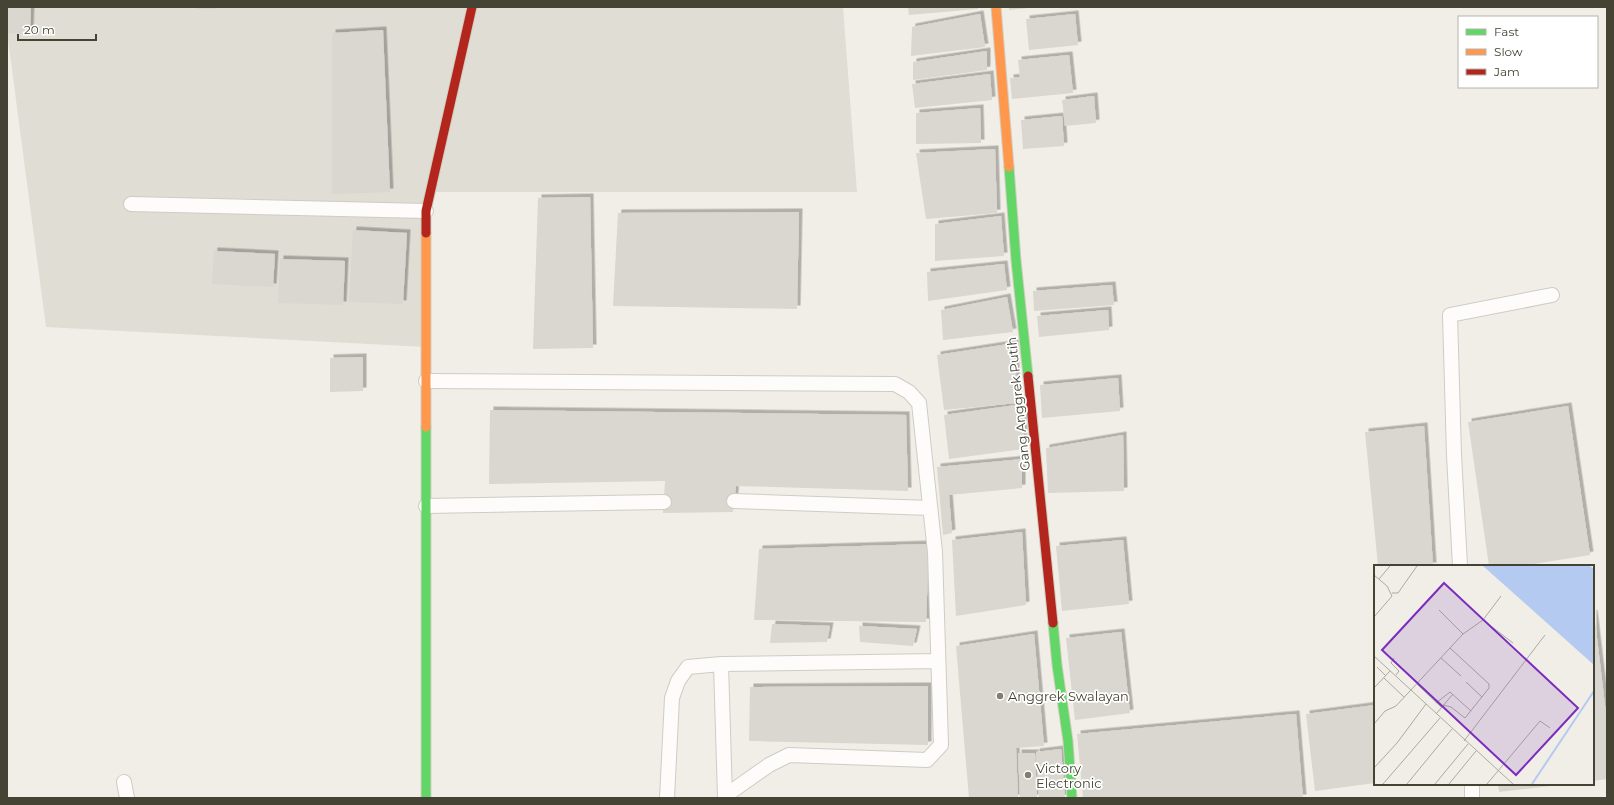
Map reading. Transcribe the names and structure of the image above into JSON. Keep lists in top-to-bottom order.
{
  "streets": {
    "street": ["Gang Anggrek Putih"]
  },
  "places": ["Anggrek Swalayan", "Victory Electronic"],
  "legend": ["Fast", "Slow", "Jam"],
  "scale_bar": "20 m"
}
